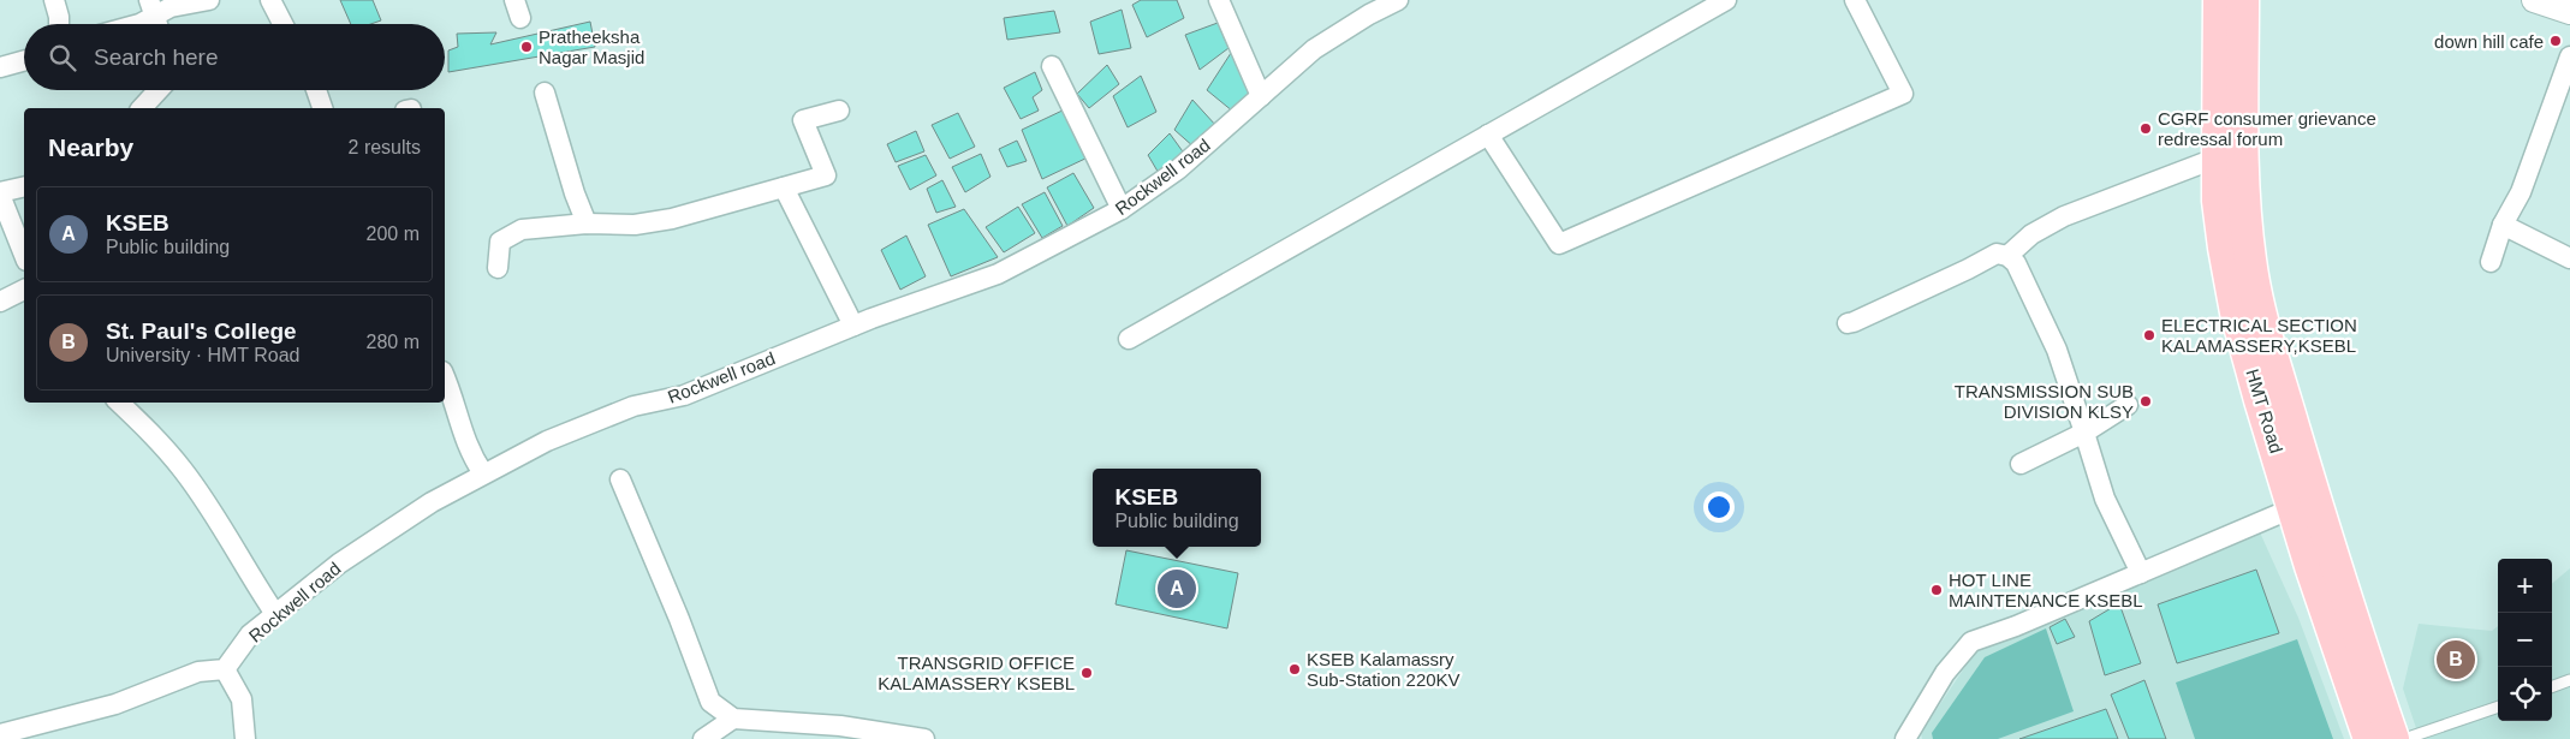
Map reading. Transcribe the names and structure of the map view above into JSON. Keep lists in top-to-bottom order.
{
  "streets": {
    "main road": ["HMT Road"],
    "street": ["Rockwell road"]
  },
  "places": [
    "down hill cafe",
    "Pratheeksha Nagar Masjid",
    "CGRF consumer grievance redressal forum",
    "ELECTRICAL SECTION KALAMASSERY,KSEBL",
    "TRANSMISSION SUB DIVISION KLSY",
    "HOT LINE MAINTENANCE KSEBL",
    "KSEB Kalamassry Sub-Station 220KV",
    "TRANSGRID OFFICE KALAMASSERY KSEBL"
  ],
  "page": {
    "search": "Search here",
    "heading": ["Nearby", "2 results"],
    "list": [
      {
        "mark": "A",
        "name": "KSEB",
        "note": "Public building",
        "value": "200 m"
      },
      {
        "mark": "B",
        "name": "St. Paul's College",
        "note": "University · HMT Road",
        "value": "280 m"
      }
    ],
    "popup": ["KSEB", "Public building"],
    "map_buttons": ["+", "−"],
    "pins": ["A", "B"]
  }
}
